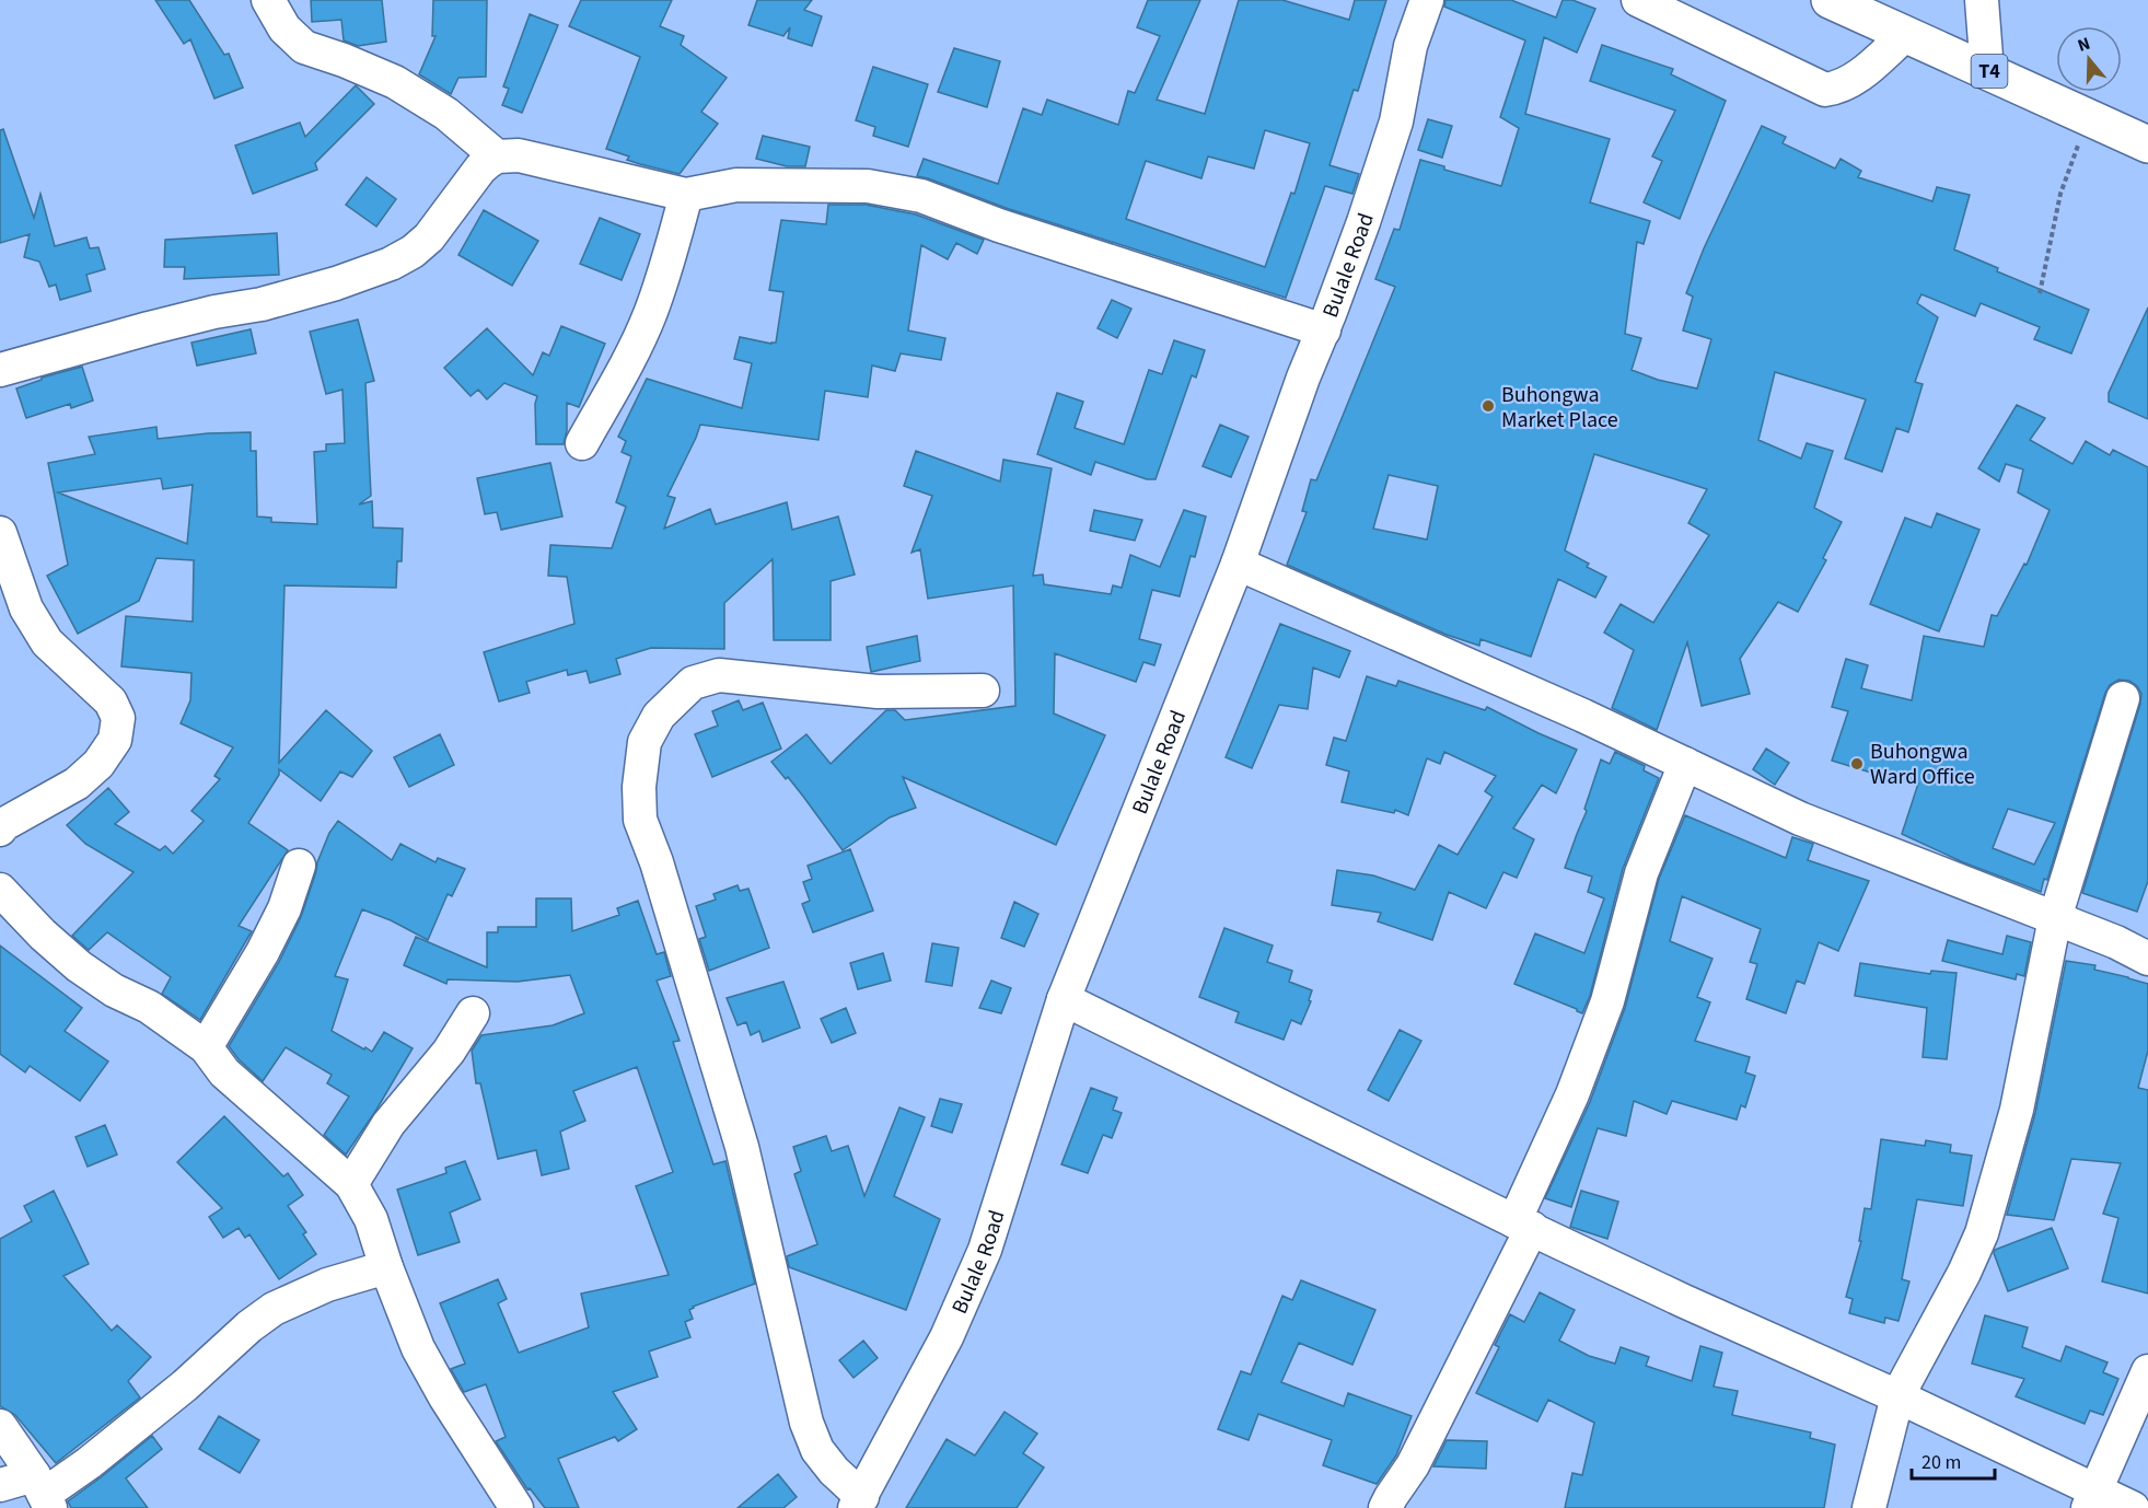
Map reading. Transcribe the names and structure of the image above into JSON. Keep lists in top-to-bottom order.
{
  "streets": {
    "highway": ["T4"],
    "street": ["Bulale Road"]
  },
  "places": ["Buhongwa Market Place", "Buhongwa Ward Office"],
  "scale_bar": "20 m",
  "north": "top"
}
